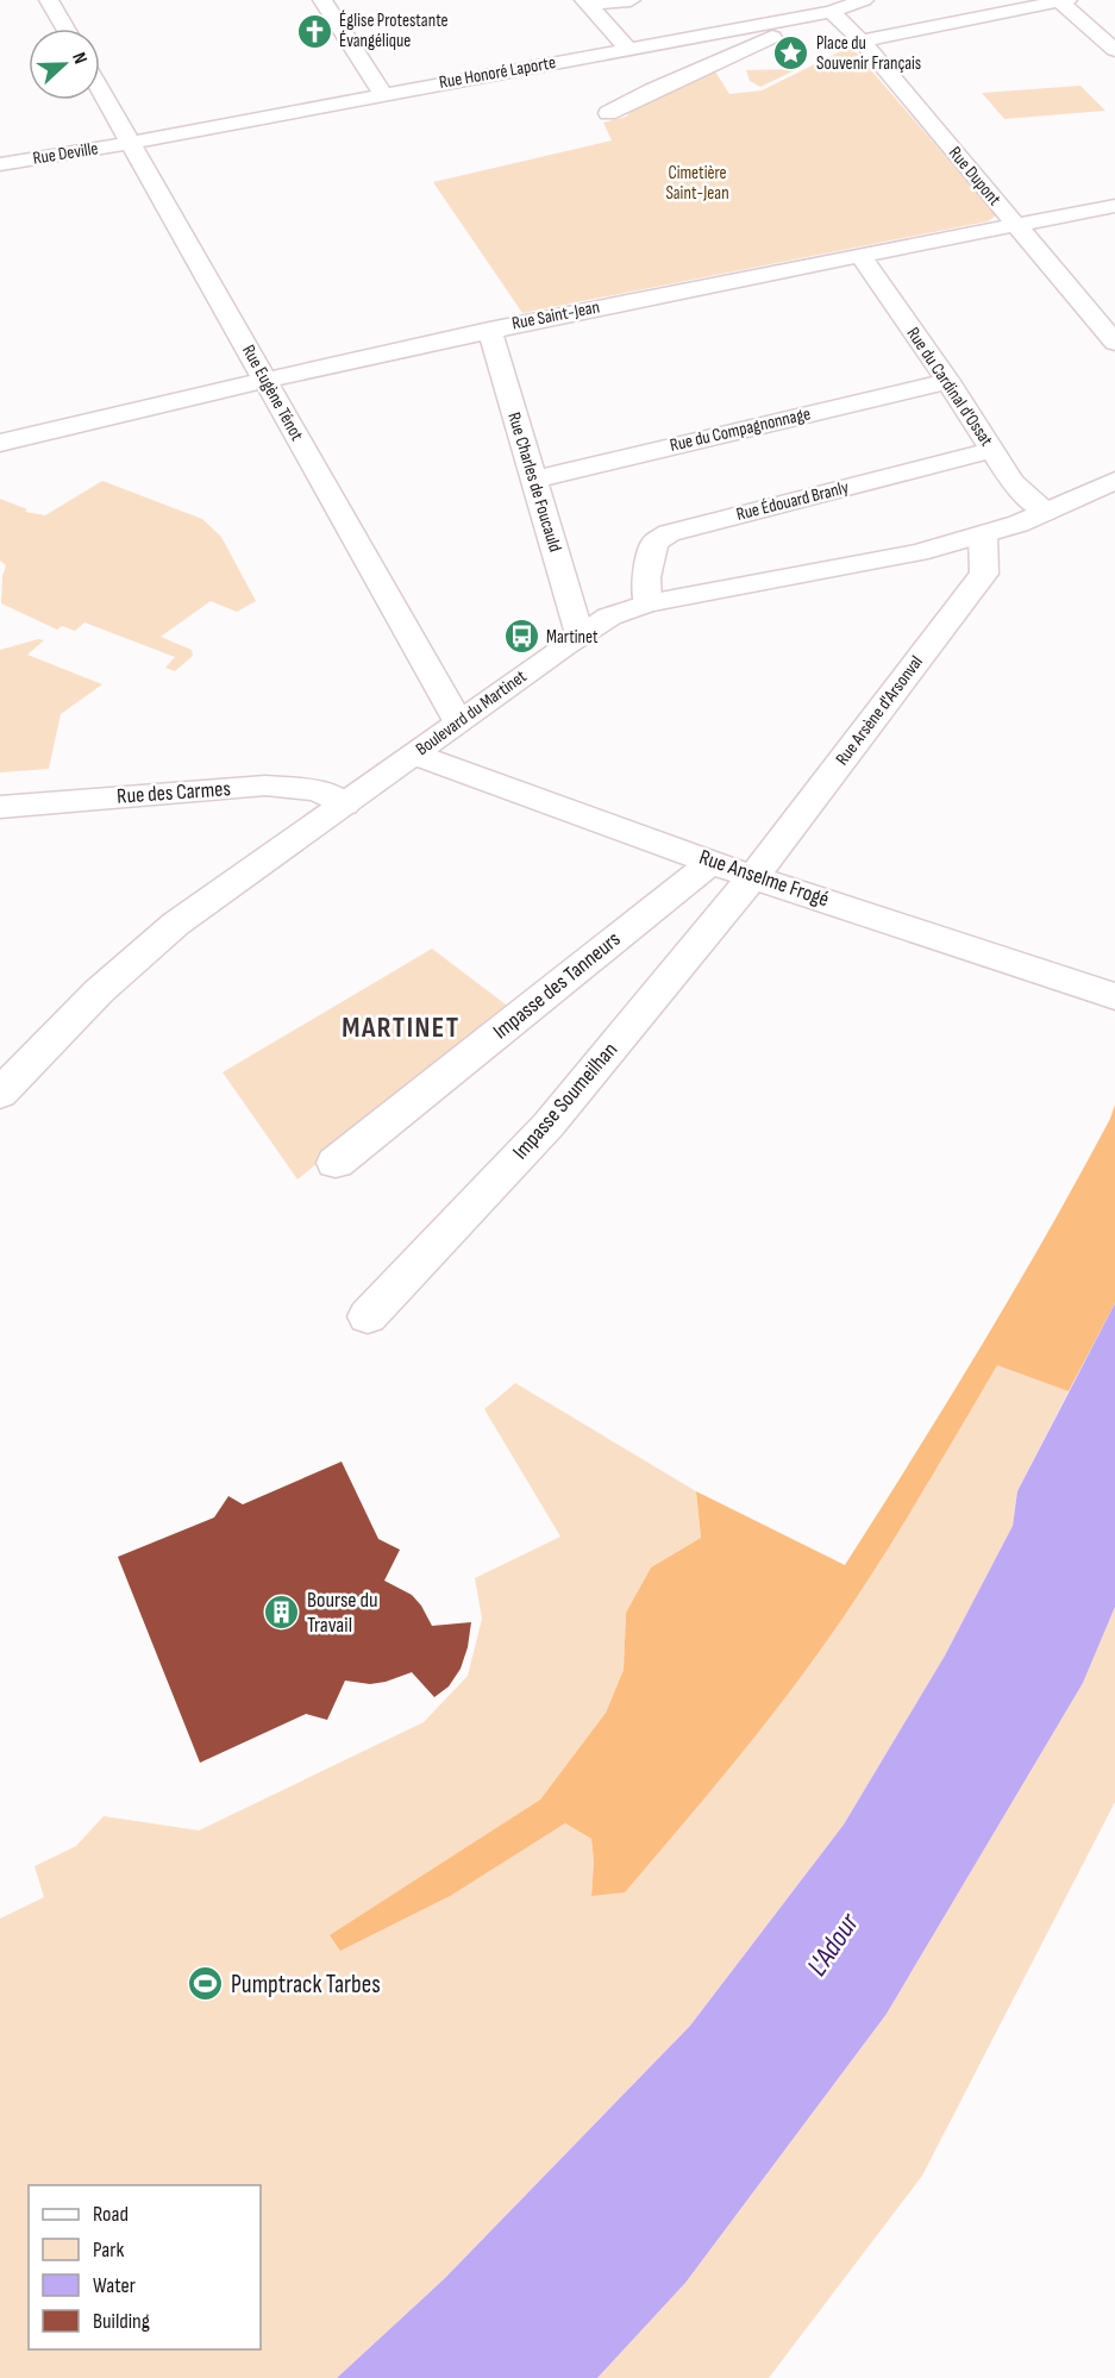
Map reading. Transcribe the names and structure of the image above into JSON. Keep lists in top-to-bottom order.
{
  "streets": {
    "street": [
      "Rue Honoré Laporte",
      "Rue Deville",
      "Rue Dupont",
      "Rue Saint-Jean",
      "Rue du Cardinal d'Ossat",
      "Rue Eugène Ténot",
      "Rue du Compagnonnage",
      "Rue Charles de Foucauld",
      "Rue Édouard Branly",
      "Rue Arsène d'Arsonval",
      "Boulevard du Martinet",
      "Rue des Carmes",
      "Rue Anselme Frogé",
      "Impasse des Tanneurs",
      "Impasse Soumeilhan"
    ]
  },
  "crossings": [
    ["Rue Honoré Laporte", "Rue Deville"],
    ["Rue Honoré Laporte", "Rue Dupont"],
    ["Rue Honoré Laporte", "Rue Eugène Ténot"],
    ["Rue Deville", "Rue Eugène Ténot"],
    ["Rue Dupont", "Rue Saint-Jean"],
    ["Rue Saint-Jean", "Rue du Cardinal d'Ossat"],
    ["Rue Saint-Jean", "Rue Eugène Ténot"],
    ["Rue Saint-Jean", "Rue Charles de Foucauld"],
    ["Rue du Cardinal d'Ossat", "Rue du Compagnonnage"],
    ["Rue du Cardinal d'Ossat", "Rue Édouard Branly"],
    ["Rue du Cardinal d'Ossat", "Boulevard du Martinet"],
    ["Rue Eugène Ténot", "Boulevard du Martinet"],
    ["Rue du Compagnonnage", "Rue Charles de Foucauld"],
    ["Rue Charles de Foucauld", "Boulevard du Martinet"],
    ["Rue Édouard Branly", "Boulevard du Martinet"],
    ["Rue Arsène d'Arsonval", "Boulevard du Martinet"],
    ["Rue Arsène d'Arsonval", "Rue Anselme Frogé"],
    ["Rue Arsène d'Arsonval", "Impasse Soumeilhan"],
    ["Boulevard du Martinet", "Rue des Carmes"],
    ["Boulevard du Martinet", "Rue Anselme Frogé"],
    ["Rue Anselme Frogé", "Impasse des Tanneurs"],
    ["Rue Anselme Frogé", "Impasse Soumeilhan"]
  ],
  "districts": ["MARTINET"],
  "water": ["L'Adour"],
  "parks": ["Cimetière Saint-Jean"],
  "places": {
    "church": ["Église Protestante Évangélique"],
    "place": ["Place du Souvenir Français"],
    "bus stop": ["Martinet"],
    "building": ["Bourse du Travail"],
    "sports": ["Pumptrack Tarbes"]
  },
  "legend": [
    "Road",
    "Park",
    "Water",
    "Building"
  ],
  "north": "right"
}
